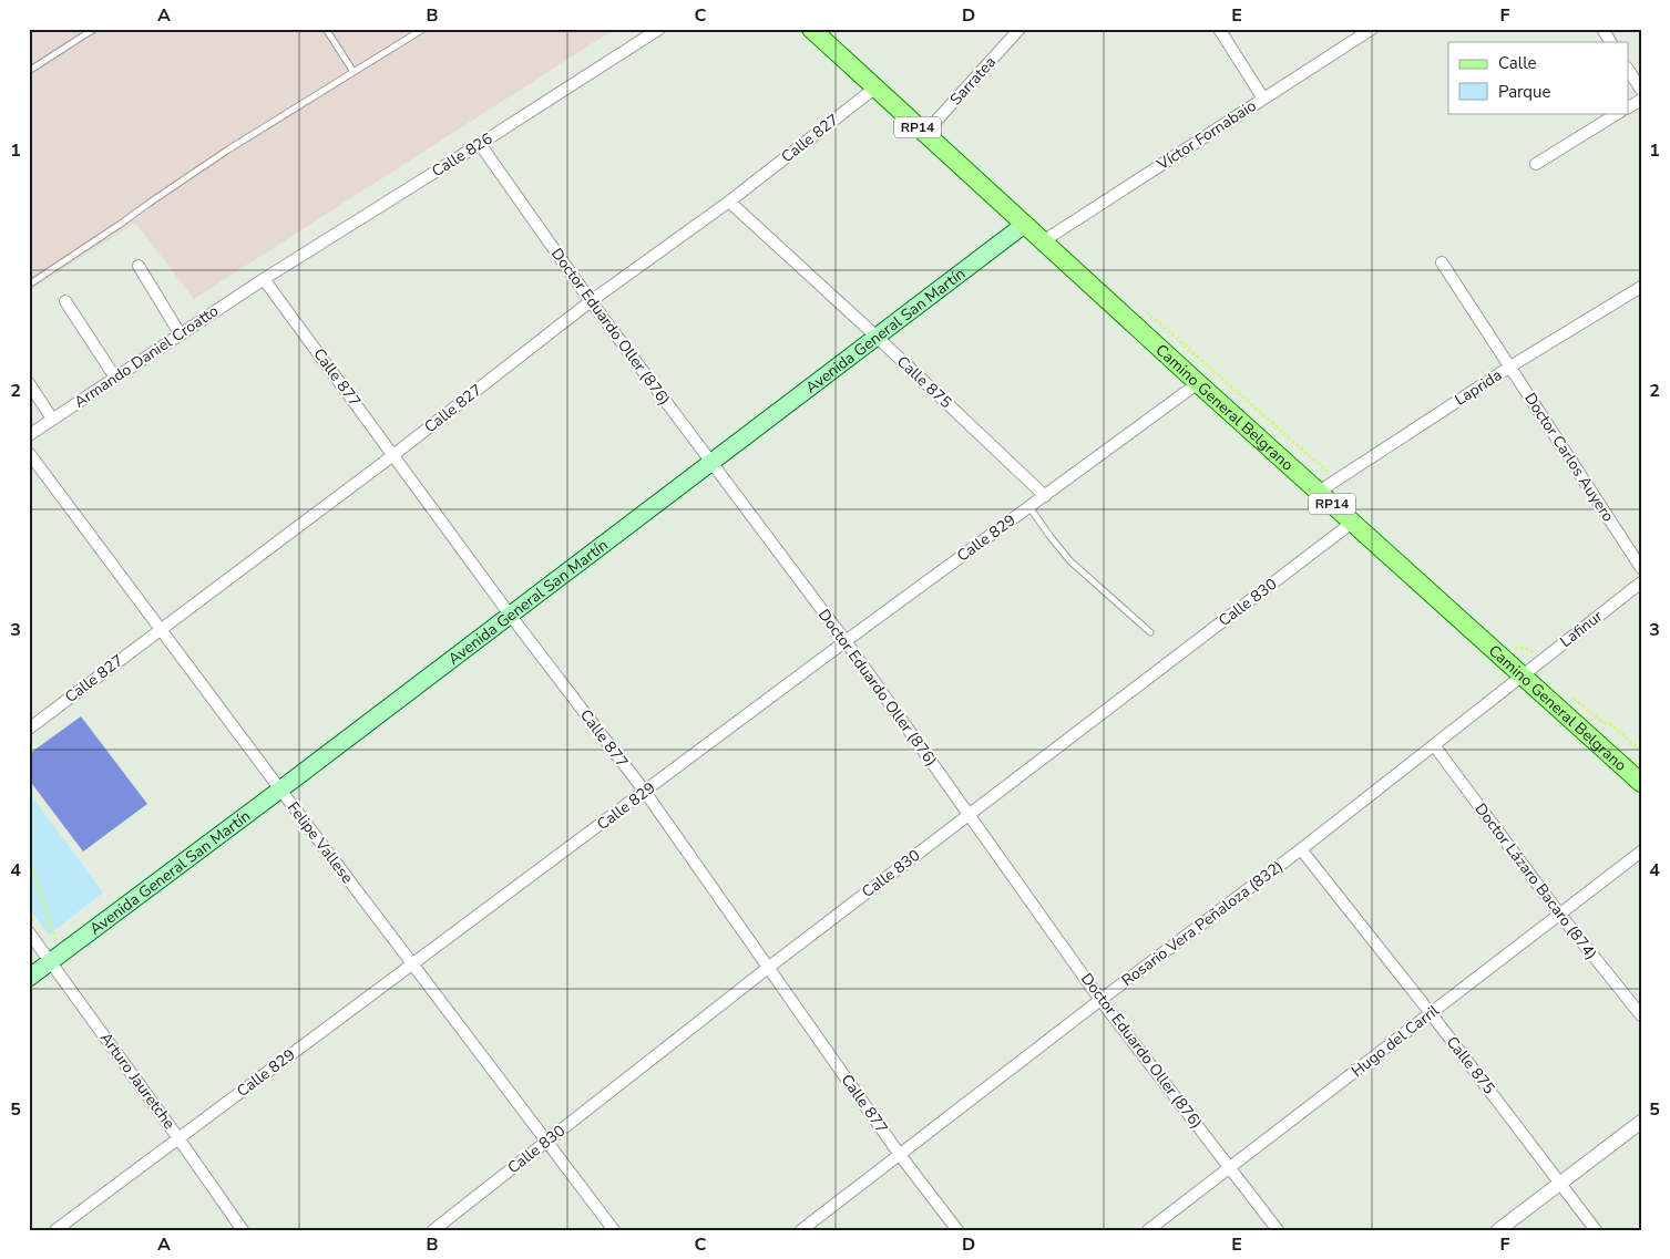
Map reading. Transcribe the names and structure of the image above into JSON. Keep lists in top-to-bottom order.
{
  "streets": {
    "main road": ["RP14", "Avenida General San Martín", "Camino General Belgrano"],
    "street": [
      "Sarratea",
      "Víctor Fornabaio",
      "Calle 827",
      "Calle 826",
      "Doctor Eduardo Oller (876)",
      "Armando Daniel Croatto",
      "Calle 877",
      "Calle 875",
      "Laprida",
      "Doctor Carlos Auyero",
      "Calle 829",
      "Calle 830",
      "Lafinur",
      "Felipe Vallese",
      "Doctor Lázaro Bacaro (874)",
      "Rosario Vera Peñaloza (832)",
      "Hugo del Carril",
      "Arturo Jauretche"
    ]
  },
  "crossings": [
    ["Sarratea", "Camino General Belgrano"],
    ["Víctor Fornabaio", "Camino General Belgrano"],
    ["Calle 827", "Doctor Eduardo Oller (876)"],
    ["Calle 827", "Calle 877"],
    ["Calle 827", "Calle 875"],
    ["Calle 827", "Camino General Belgrano"],
    ["Calle 827", "Felipe Vallese"],
    ["Calle 826", "Doctor Eduardo Oller (876)"],
    ["Calle 826", "Armando Daniel Croatto"],
    ["Calle 826", "Calle 877"],
    ["Doctor Eduardo Oller (876)", "Avenida General San Martín"],
    ["Doctor Eduardo Oller (876)", "Calle 829"],
    ["Doctor Eduardo Oller (876)", "Calle 830"],
    ["Doctor Eduardo Oller (876)", "Rosario Vera Peñaloza (832)"],
    ["Doctor Eduardo Oller (876)", "Hugo del Carril"],
    ["Avenida General San Martín", "Calle 877"],
    ["Avenida General San Martín", "Calle 875"],
    ["Avenida General San Martín", "Camino General Belgrano"],
    ["Avenida General San Martín", "Felipe Vallese"],
    ["Avenida General San Martín", "Arturo Jauretche"],
    ["Armando Daniel Croatto", "Calle 877"],
    ["Calle 877", "Calle 829"],
    ["Calle 877", "Calle 830"],
    ["Calle 877", "Rosario Vera Peñaloza (832)"],
    ["Calle 875", "Calle 829"],
    ["Calle 875", "Rosario Vera Peñaloza (832)"],
    ["Calle 875", "Hugo del Carril"],
    ["Laprida", "Camino General Belgrano"],
    ["Laprida", "Doctor Carlos Auyero"],
    ["Camino General Belgrano", "Calle 829"],
    ["Camino General Belgrano", "Calle 830"],
    ["Camino General Belgrano", "Lafinur"],
    ["Camino General Belgrano", "Rosario Vera Peñaloza (832)"],
    ["Calle 829", "Felipe Vallese"],
    ["Calle 829", "Arturo Jauretche"],
    ["Calle 830", "Felipe Vallese"],
    ["Lafinur", "Rosario Vera Peñaloza (832)"],
    ["Doctor Lázaro Bacaro (874)", "Rosario Vera Peñaloza (832)"],
    ["Doctor Lázaro Bacaro (874)", "Hugo del Carril"]
  ],
  "legend": ["Calle", "Parque"],
  "grid": {
    "columns": [
      "A",
      "B",
      "C",
      "D",
      "E",
      "F"
    ],
    "rows": [
      "1",
      "2",
      "3",
      "4",
      "5"
    ]
  }
}
